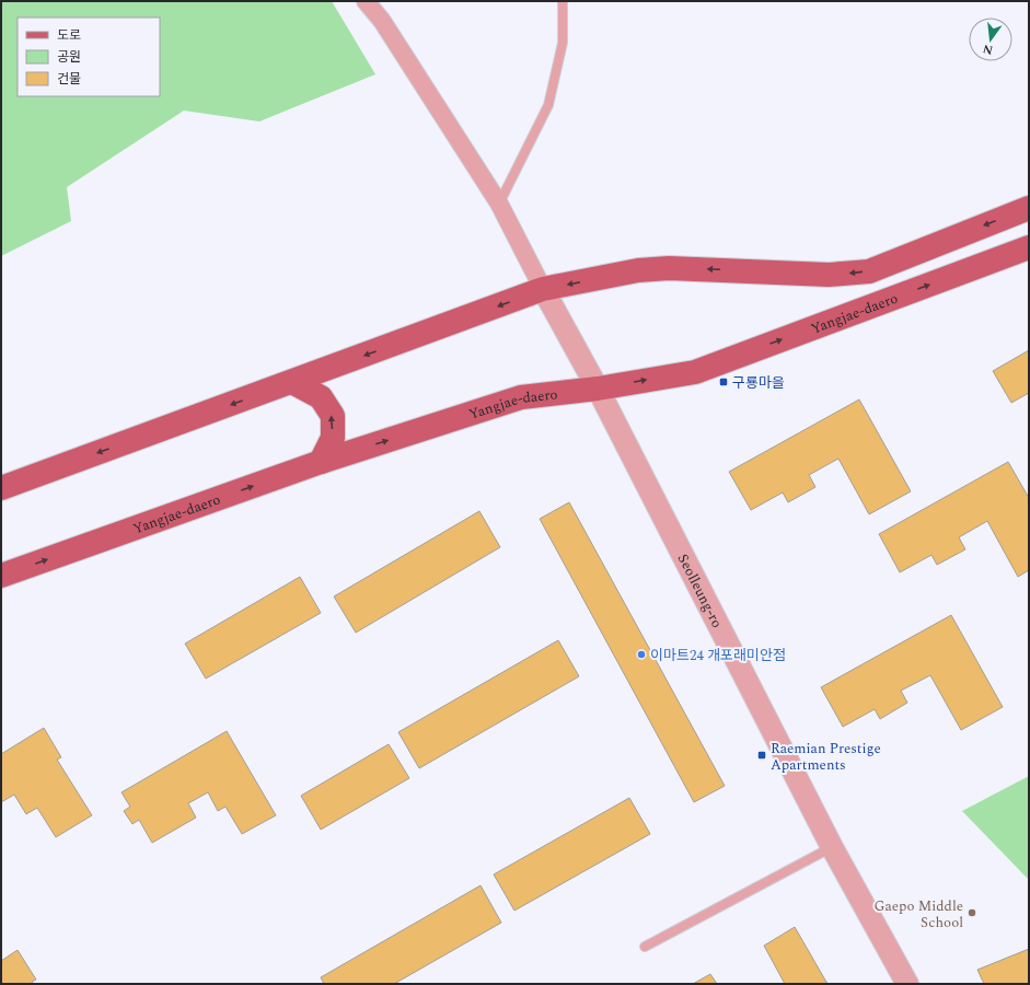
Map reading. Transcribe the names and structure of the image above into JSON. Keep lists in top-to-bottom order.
{
  "streets": {
    "main road": ["Yangjae-daero"],
    "street": ["Seolleung-ro"]
  },
  "crossings": [
    ["Yangjae-daero", "Seolleung-ro"]
  ],
  "places": {
    "transit": ["구룡마을", "Raemian Prestige Apartments"],
    "other": ["이마트24 개포래미안점", "Gaepo Middle School"]
  },
  "legend": ["도로", "공원", "건물"],
  "north": "bottom"
}
